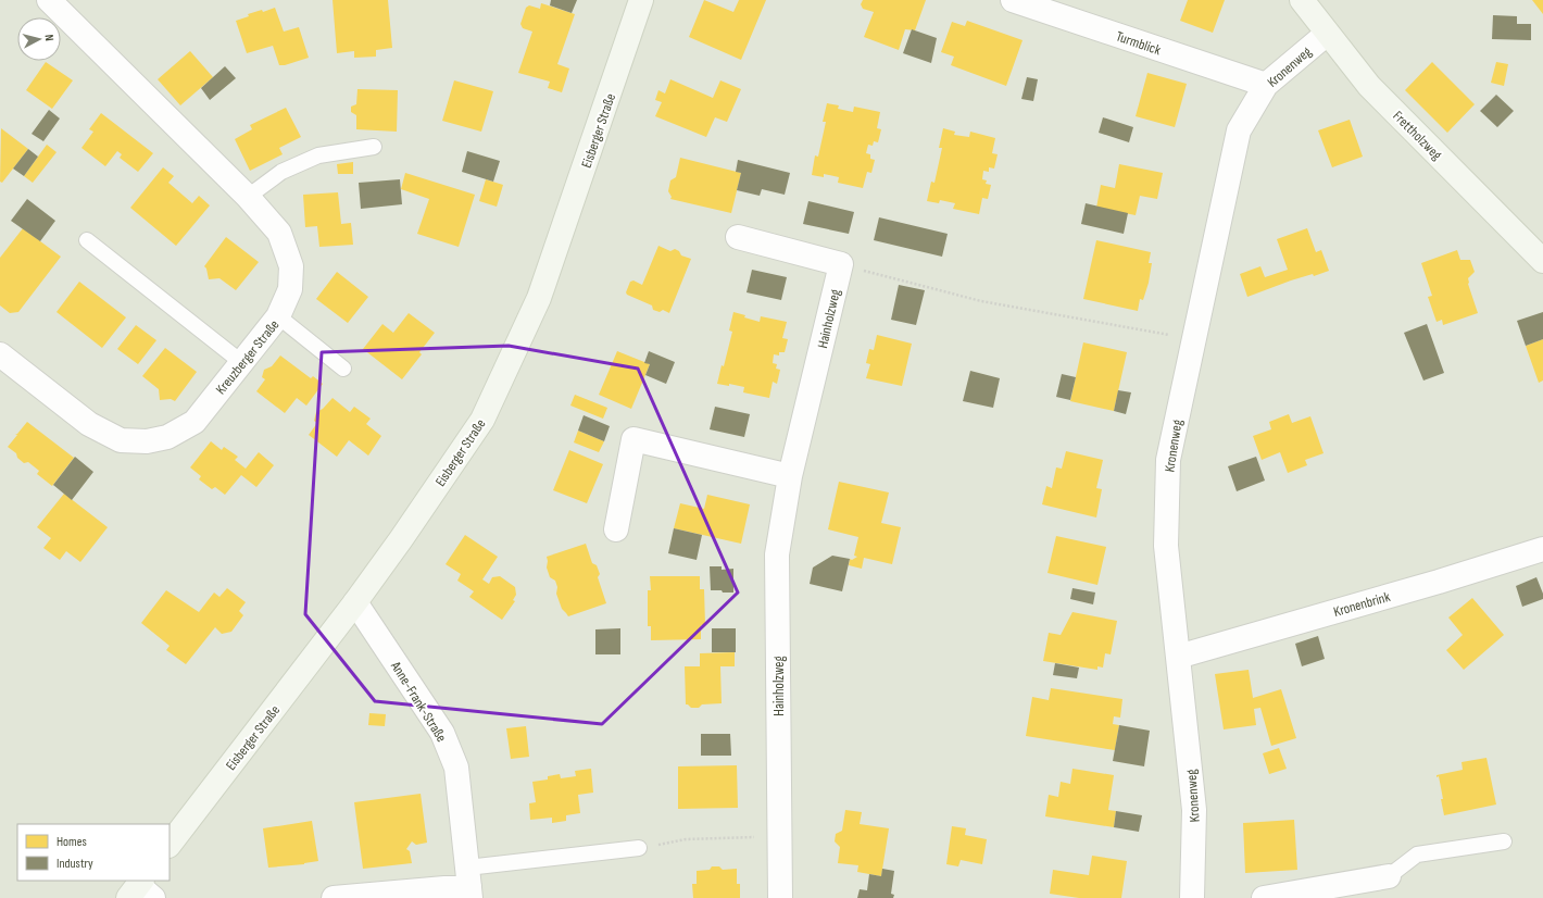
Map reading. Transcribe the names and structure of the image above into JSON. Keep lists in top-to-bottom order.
{
  "streets": {
    "main road": ["Eisberger Straße", "Frettholzweg"],
    "street": [
      "Turmblick",
      "Kronenweg",
      "Hainholzweg",
      "Kreuzberger Straße",
      "Kronenbrink",
      "Anne-Frank-Straße"
    ]
  },
  "crossings": [
    ["Turmblick", "Kronenweg"],
    ["Kronenweg", "Frettholzweg"],
    ["Kronenweg", "Kronenbrink"],
    ["Eisberger Straße", "Anne-Frank-Straße"]
  ],
  "legend": ["Homes", "Industry"],
  "north": "right"
}
